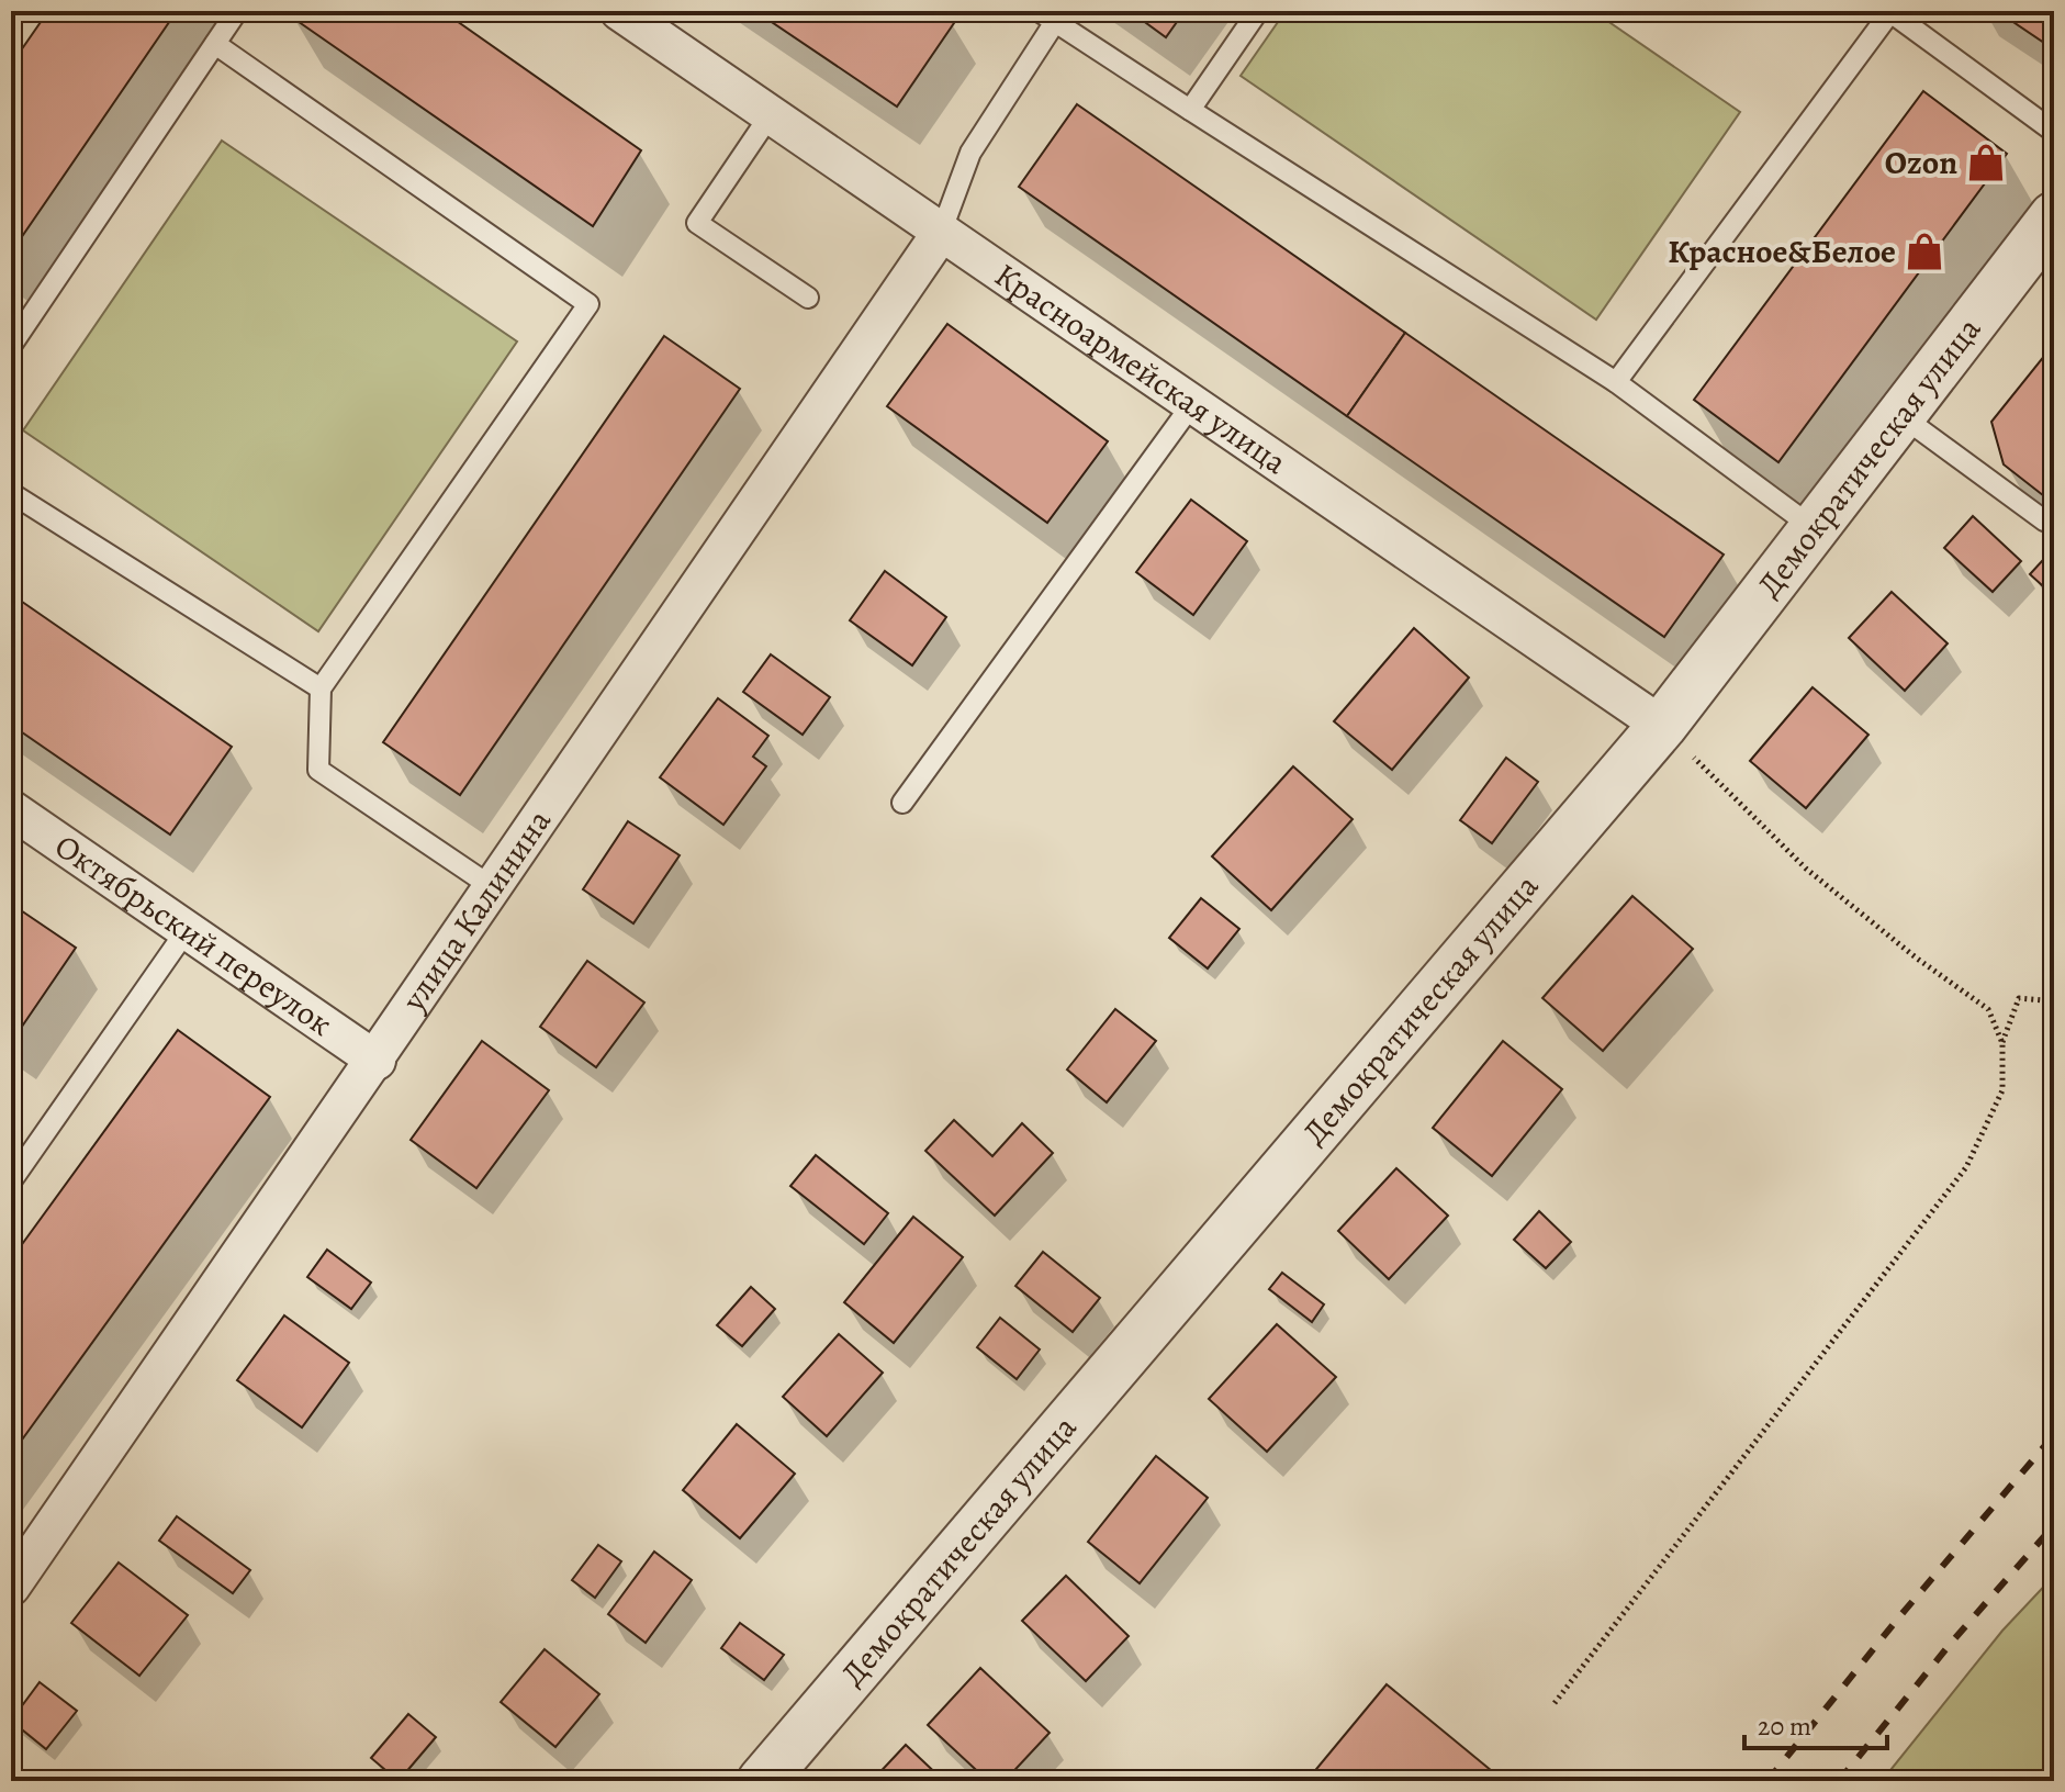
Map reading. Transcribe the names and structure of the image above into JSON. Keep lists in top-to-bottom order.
{
  "streets": {
    "street": [
      "Красноармейская улица",
      "Демократическая улица",
      "улица Калинина",
      "Октябрьский переулок"
    ]
  },
  "crossings": [
    ["Красноармейская улица", "Демократическая улица"],
    ["Красноармейская улица", "улица Калинина"],
    ["улица Калинина", "Октябрьский переулок"]
  ],
  "places": {
    "shop": ["Ozon", "Красное&Белое"]
  },
  "scale_bar": "20 m"
}
